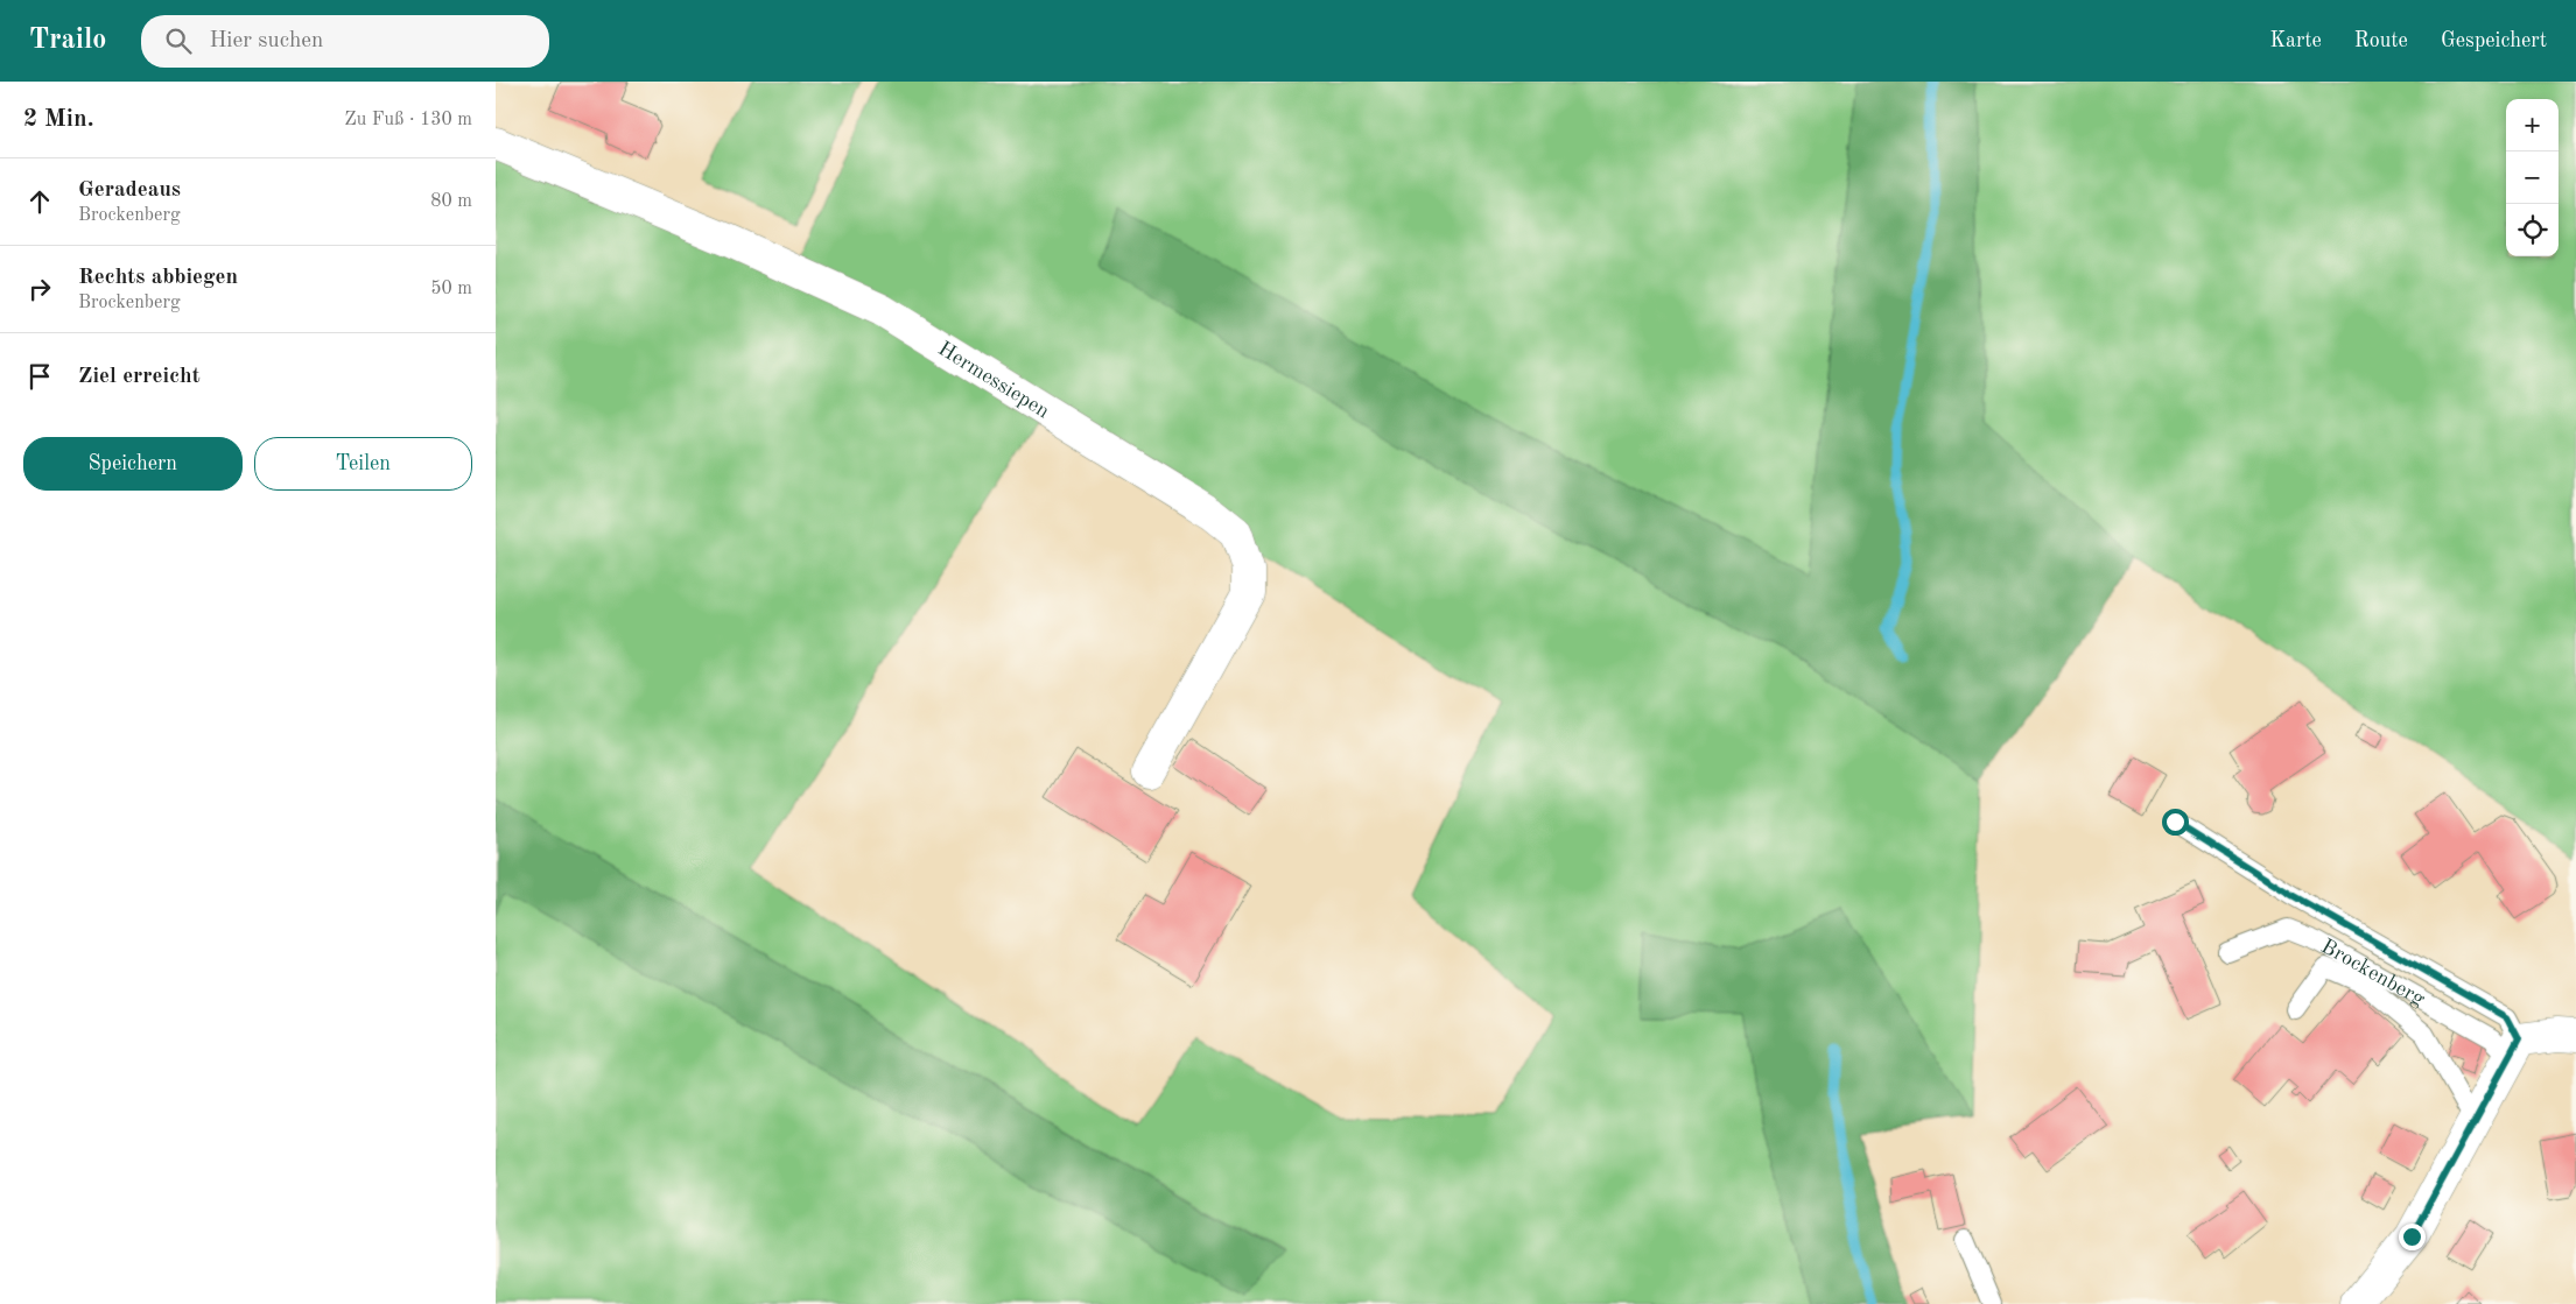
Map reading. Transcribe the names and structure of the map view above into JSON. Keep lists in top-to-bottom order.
{
  "streets": {
    "street": ["Hermessiepen"],
    "lane": ["Brockenberg"]
  },
  "page": {
    "header": "Trailo",
    "search": "Hier suchen",
    "nav": ["Karte", "Route", "Gespeichert"],
    "heading": ["2 Min.", "Zu Fuß · 130 m"],
    "map_buttons": ["+", "−"],
    "list": [
      ["Geradeaus", "Brockenberg", "80 m"],
      ["Rechts abbiegen", "Brockenberg", "50 m"],
      "Ziel erreicht"
    ],
    "buttons": ["Speichern", "Teilen"]
  }
}
